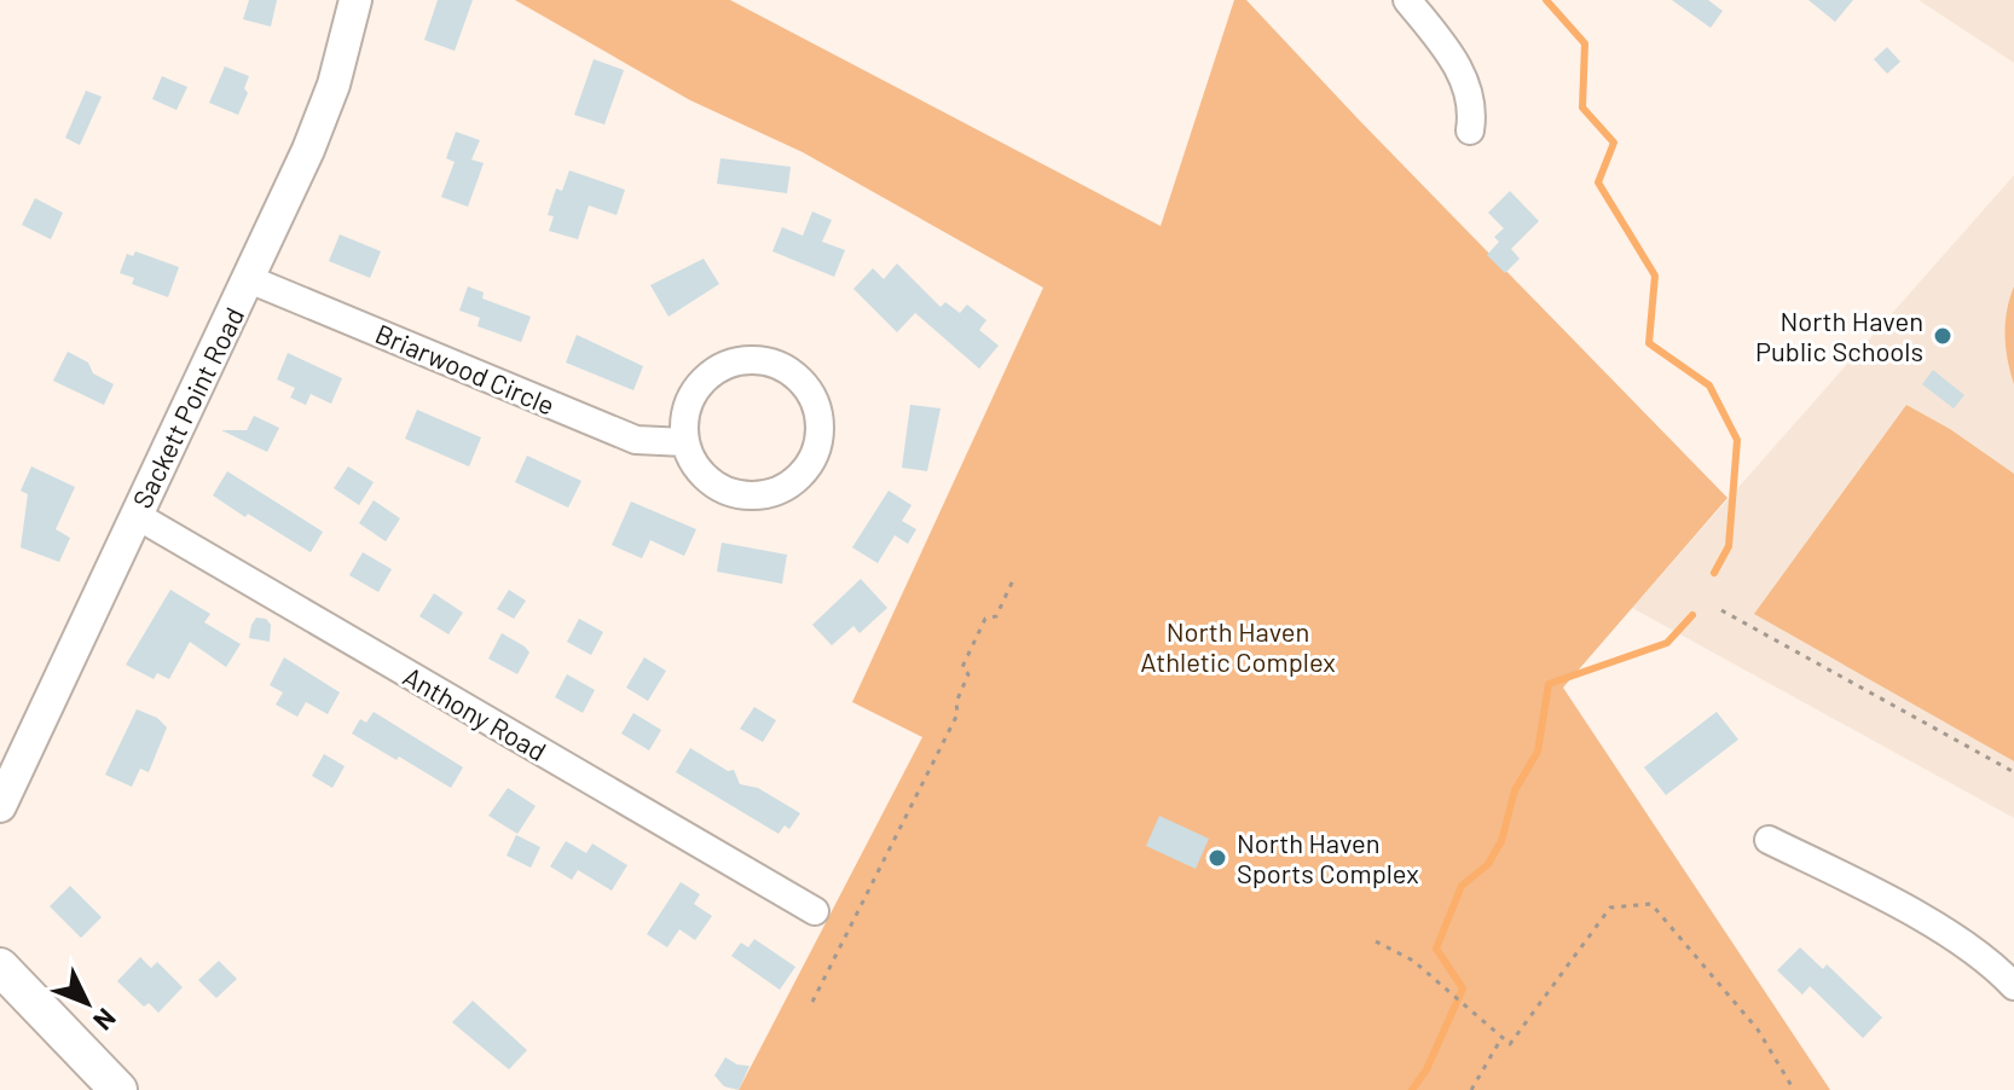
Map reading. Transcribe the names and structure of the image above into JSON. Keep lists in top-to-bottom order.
{
  "streets": {
    "street": ["Briarwood Circle", "Sackett Point Road", "Anthony Road"]
  },
  "crossings": [
    ["Briarwood Circle", "Sackett Point Road"],
    ["Sackett Point Road", "Anthony Road"]
  ],
  "parks": ["North Haven Athletic Complex"],
  "places": ["North Haven Public Schools", "North Haven Sports Complex"],
  "north": "bottom right"
}
